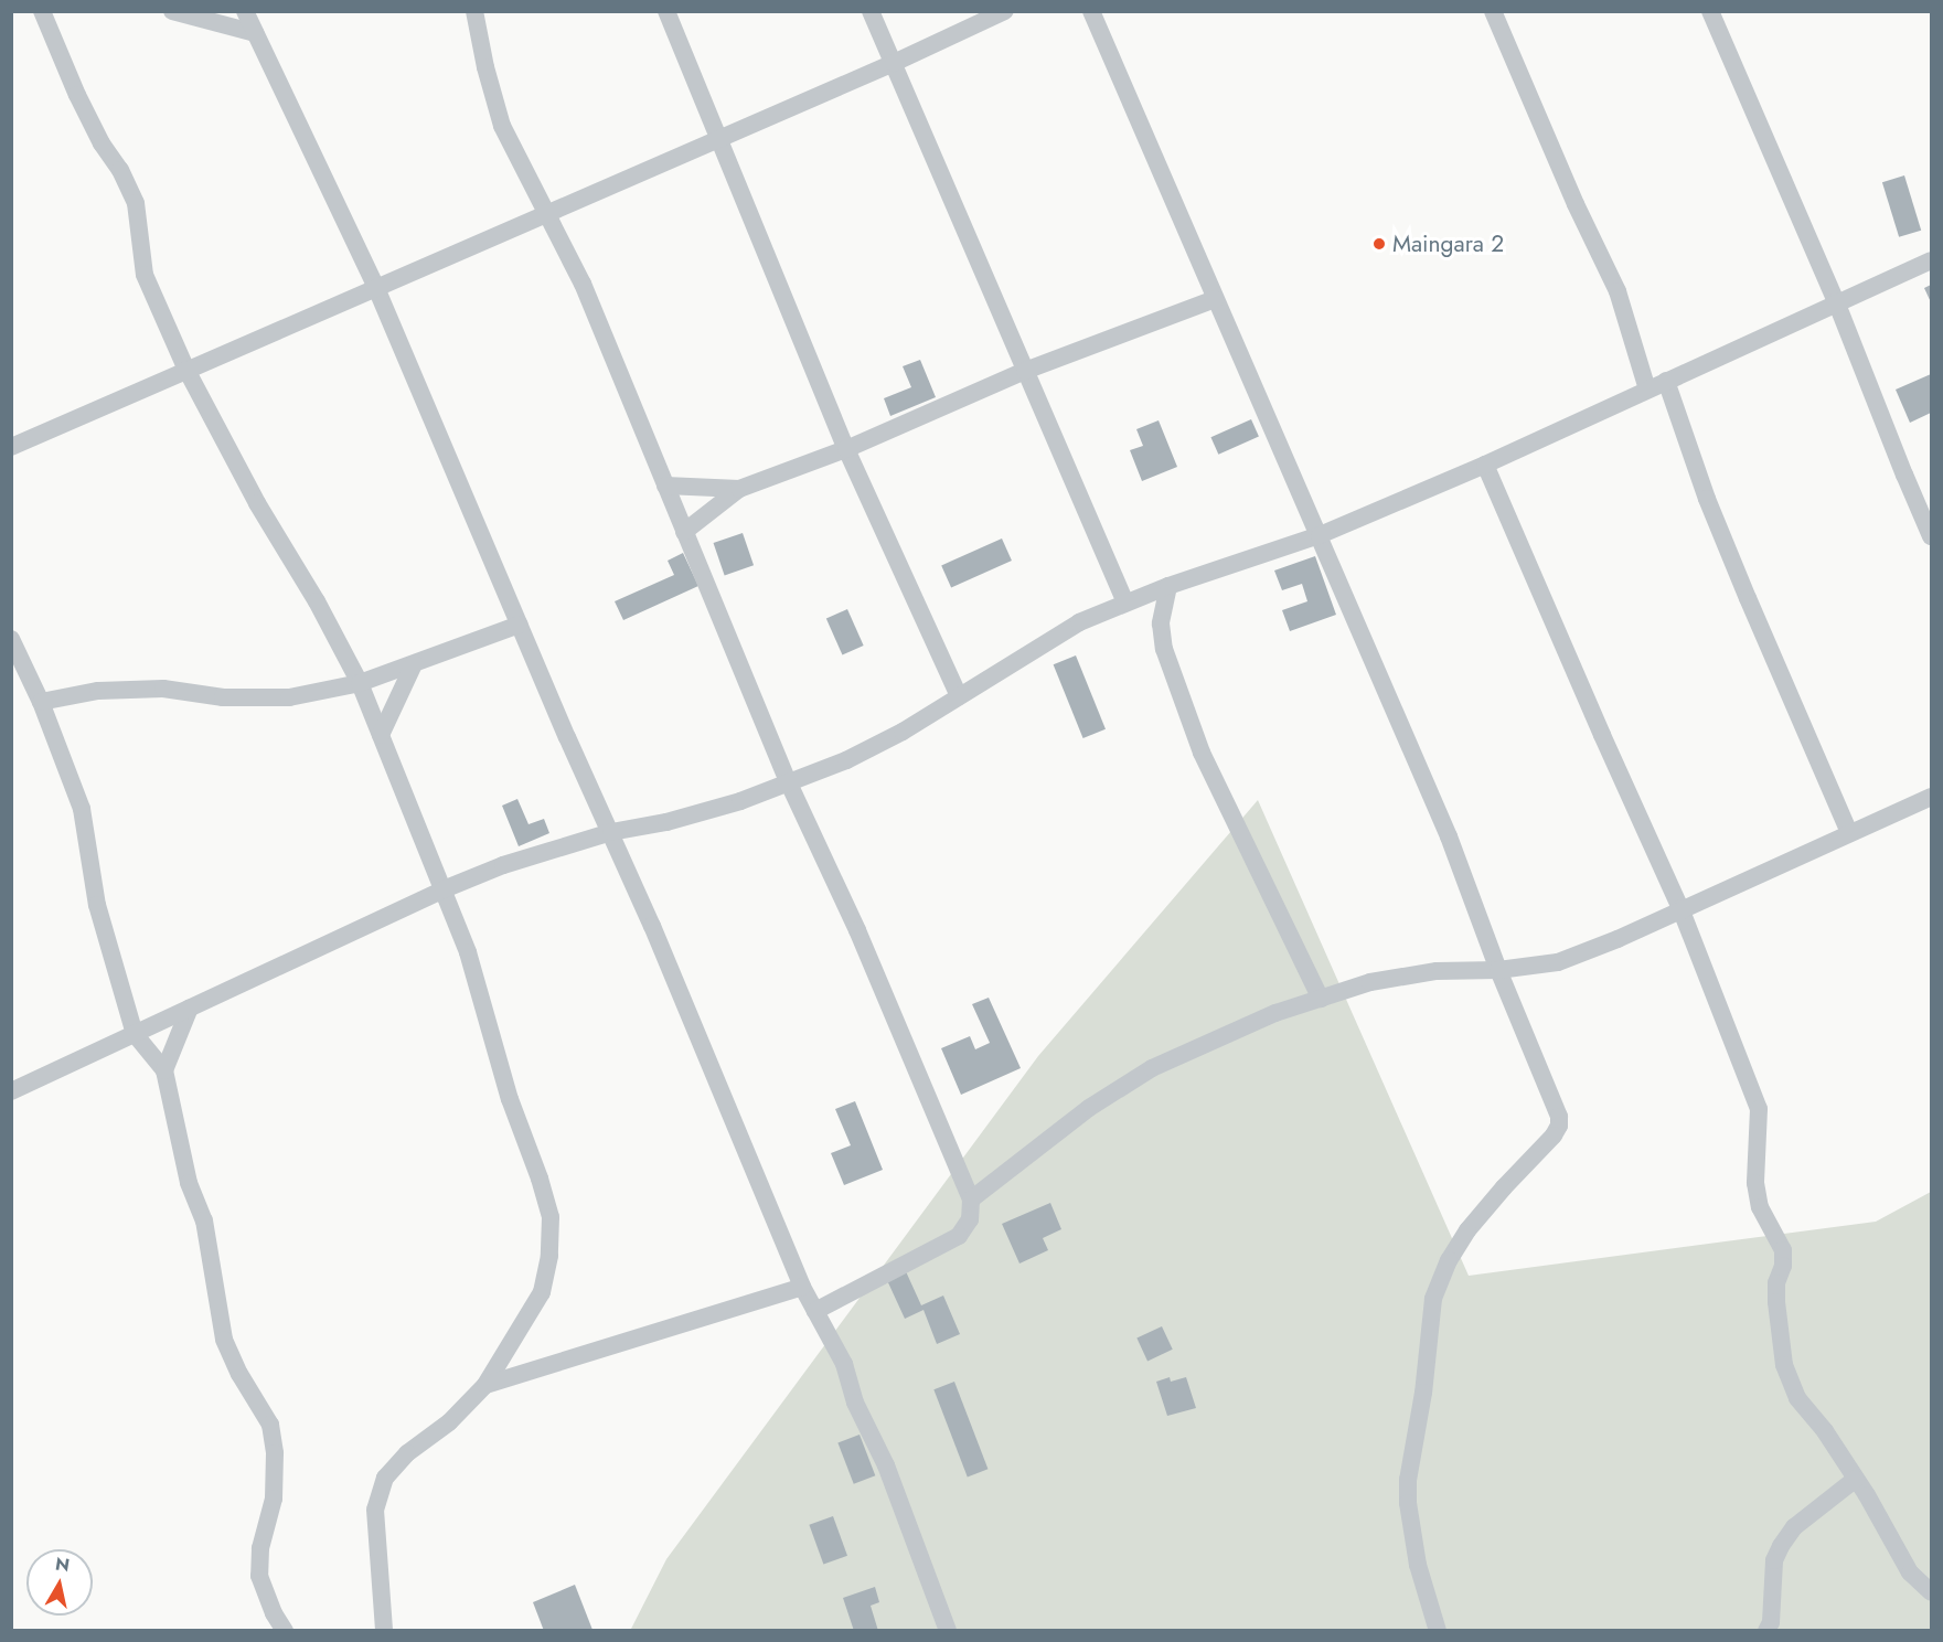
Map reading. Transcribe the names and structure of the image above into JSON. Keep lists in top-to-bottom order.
{
  "places": ["Maingara 2"],
  "north": "top"
}
